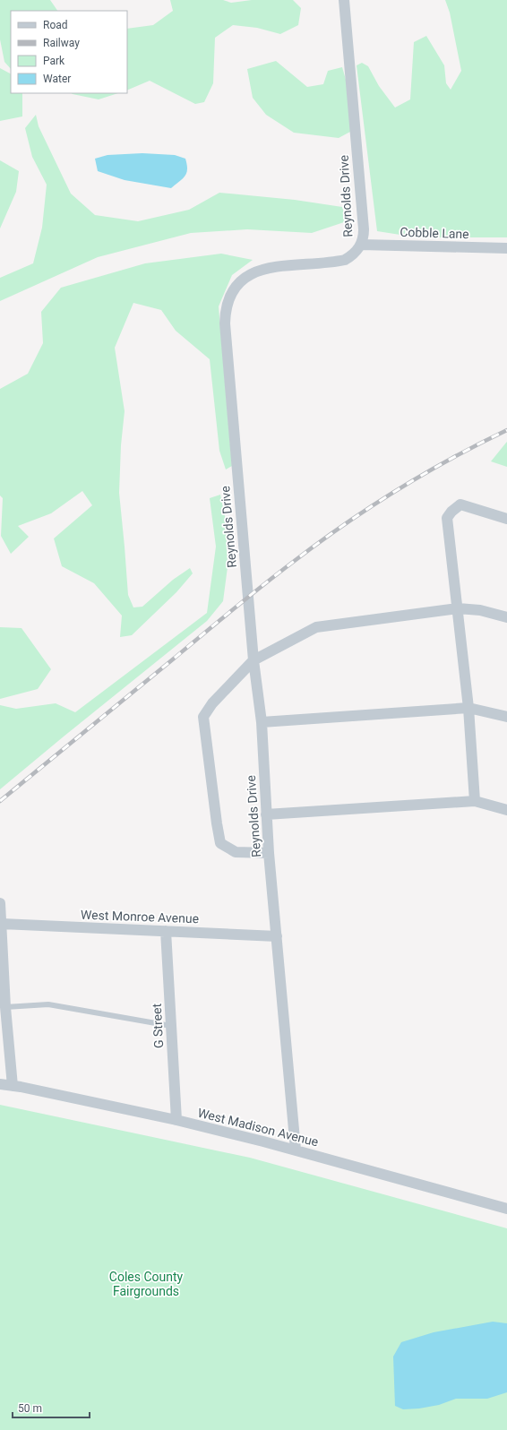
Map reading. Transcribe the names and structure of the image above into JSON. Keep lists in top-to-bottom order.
{
  "streets": {
    "street": [
      "Reynolds Drive",
      "Cobble Lane",
      "West Monroe Avenue",
      "G Street",
      "West Madison Avenue"
    ]
  },
  "crossings": [
    ["Reynolds Drive", "Cobble Lane"],
    ["Reynolds Drive", "West Monroe Avenue"],
    ["Reynolds Drive", "West Madison Avenue"],
    ["West Monroe Avenue", "G Street"],
    ["G Street", "West Madison Avenue"]
  ],
  "parks": ["Coles County Fairgrounds"],
  "legend": [
    "Road",
    "Railway",
    "Park",
    "Water"
  ],
  "scale_bar": "50 m"
}
